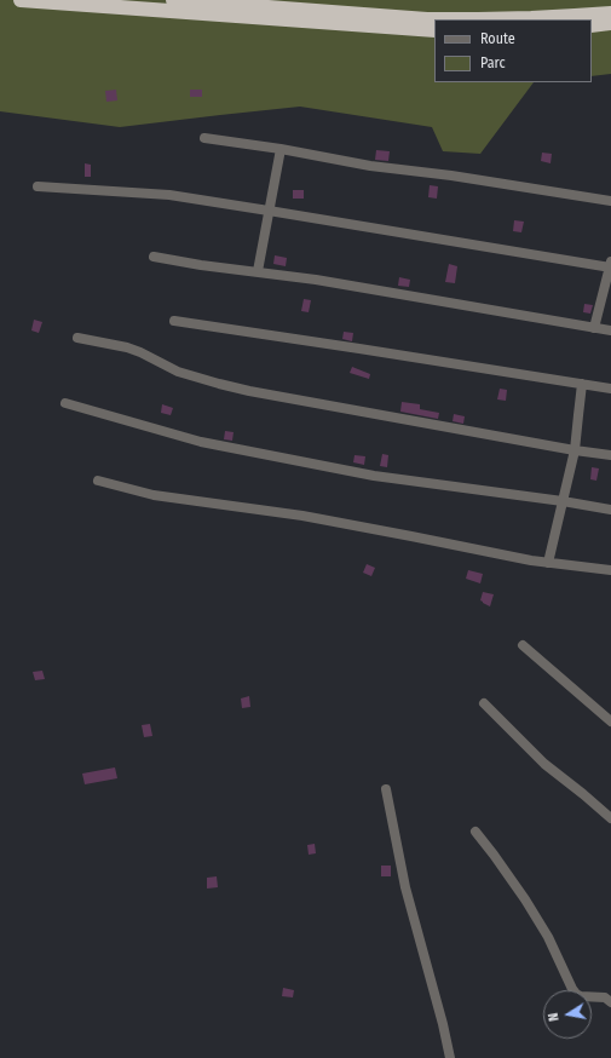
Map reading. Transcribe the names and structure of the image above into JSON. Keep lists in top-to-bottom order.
{
  "legend": ["Route", "Parc"],
  "north": "left"
}
